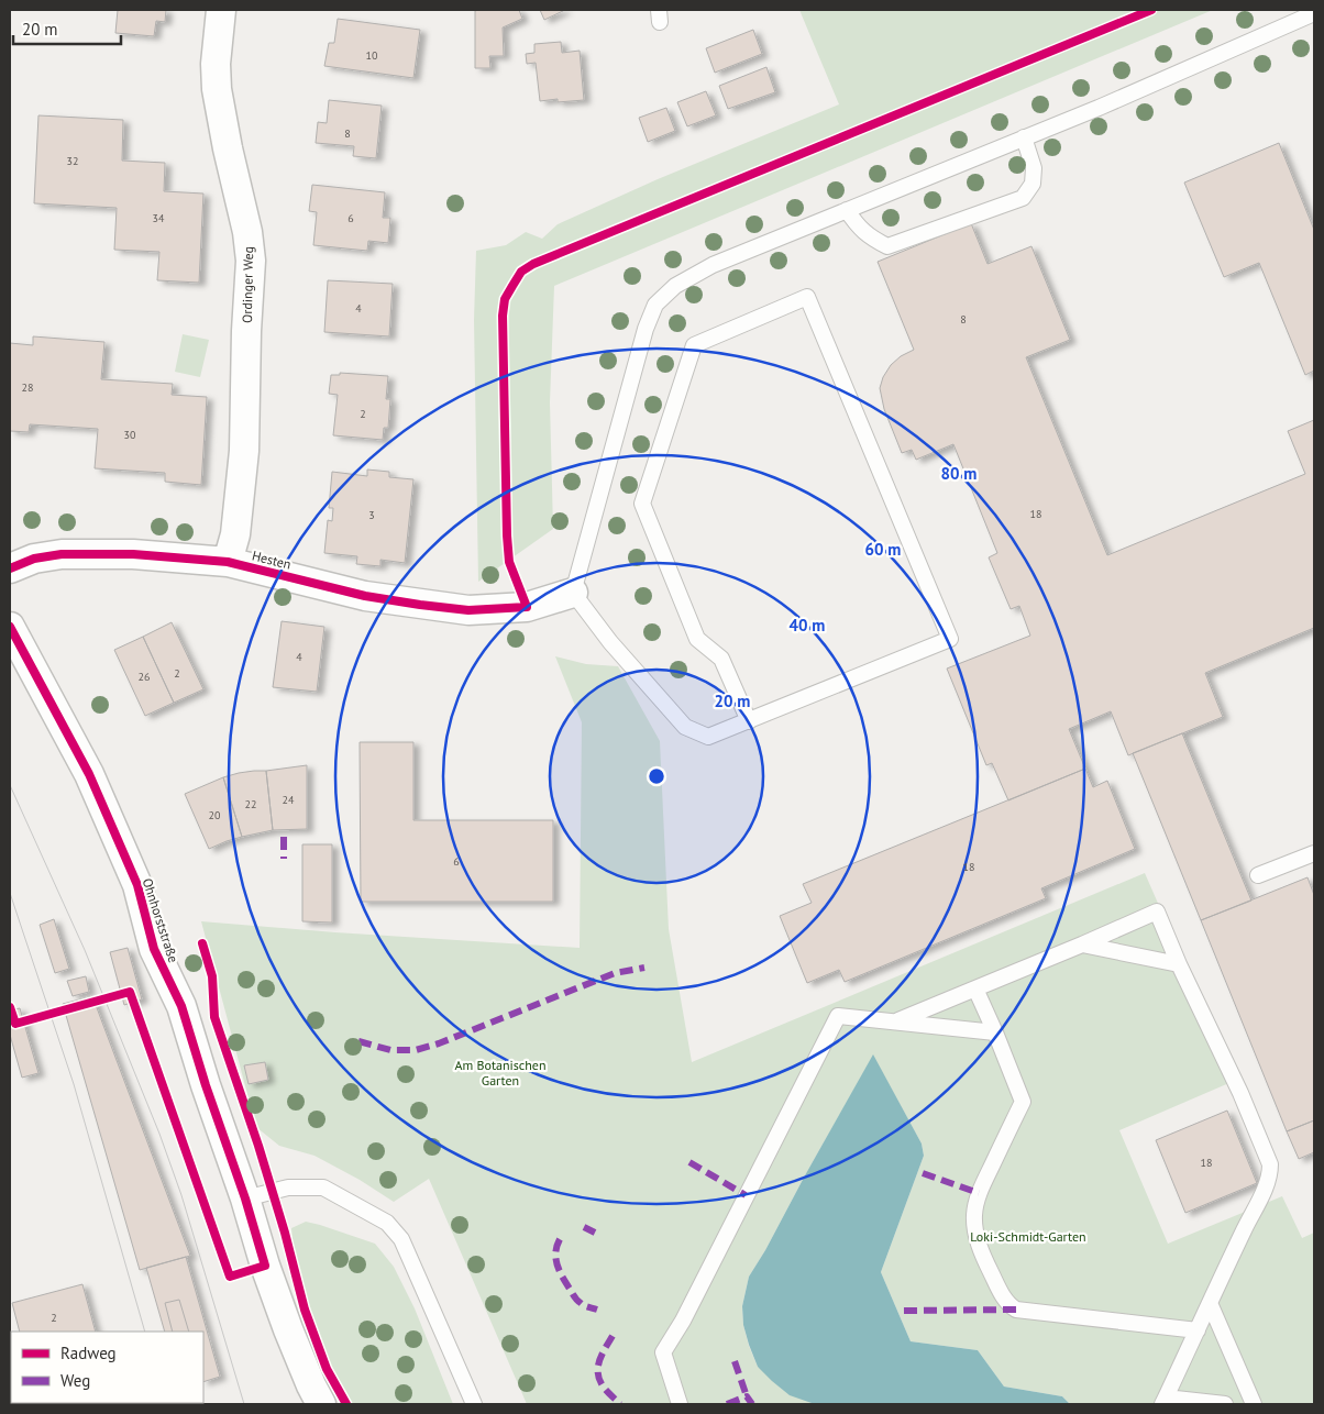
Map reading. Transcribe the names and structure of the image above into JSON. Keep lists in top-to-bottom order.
{
  "streets": {
    "street": ["Ordinger Weg", "Hesten", "Ohnhorststraße"]
  },
  "crossings": [
    ["Ordinger Weg", "Hesten"]
  ],
  "parks": ["Am Botanischen Garten", "Loki-Schmidt-Garten"],
  "house_numbers": [
    "10",
    "8",
    "32",
    "34",
    "6",
    "4",
    "8",
    "28",
    "2",
    "30",
    "18",
    "3",
    "4",
    "2",
    "26",
    "24",
    "22",
    "20",
    "6",
    "18",
    "18",
    "2"
  ],
  "legend": ["Radweg", "Weg"],
  "scale_bar": "20 m",
  "rings": [
    "80 m",
    "60 m",
    "40 m",
    "20 m"
  ]
}
